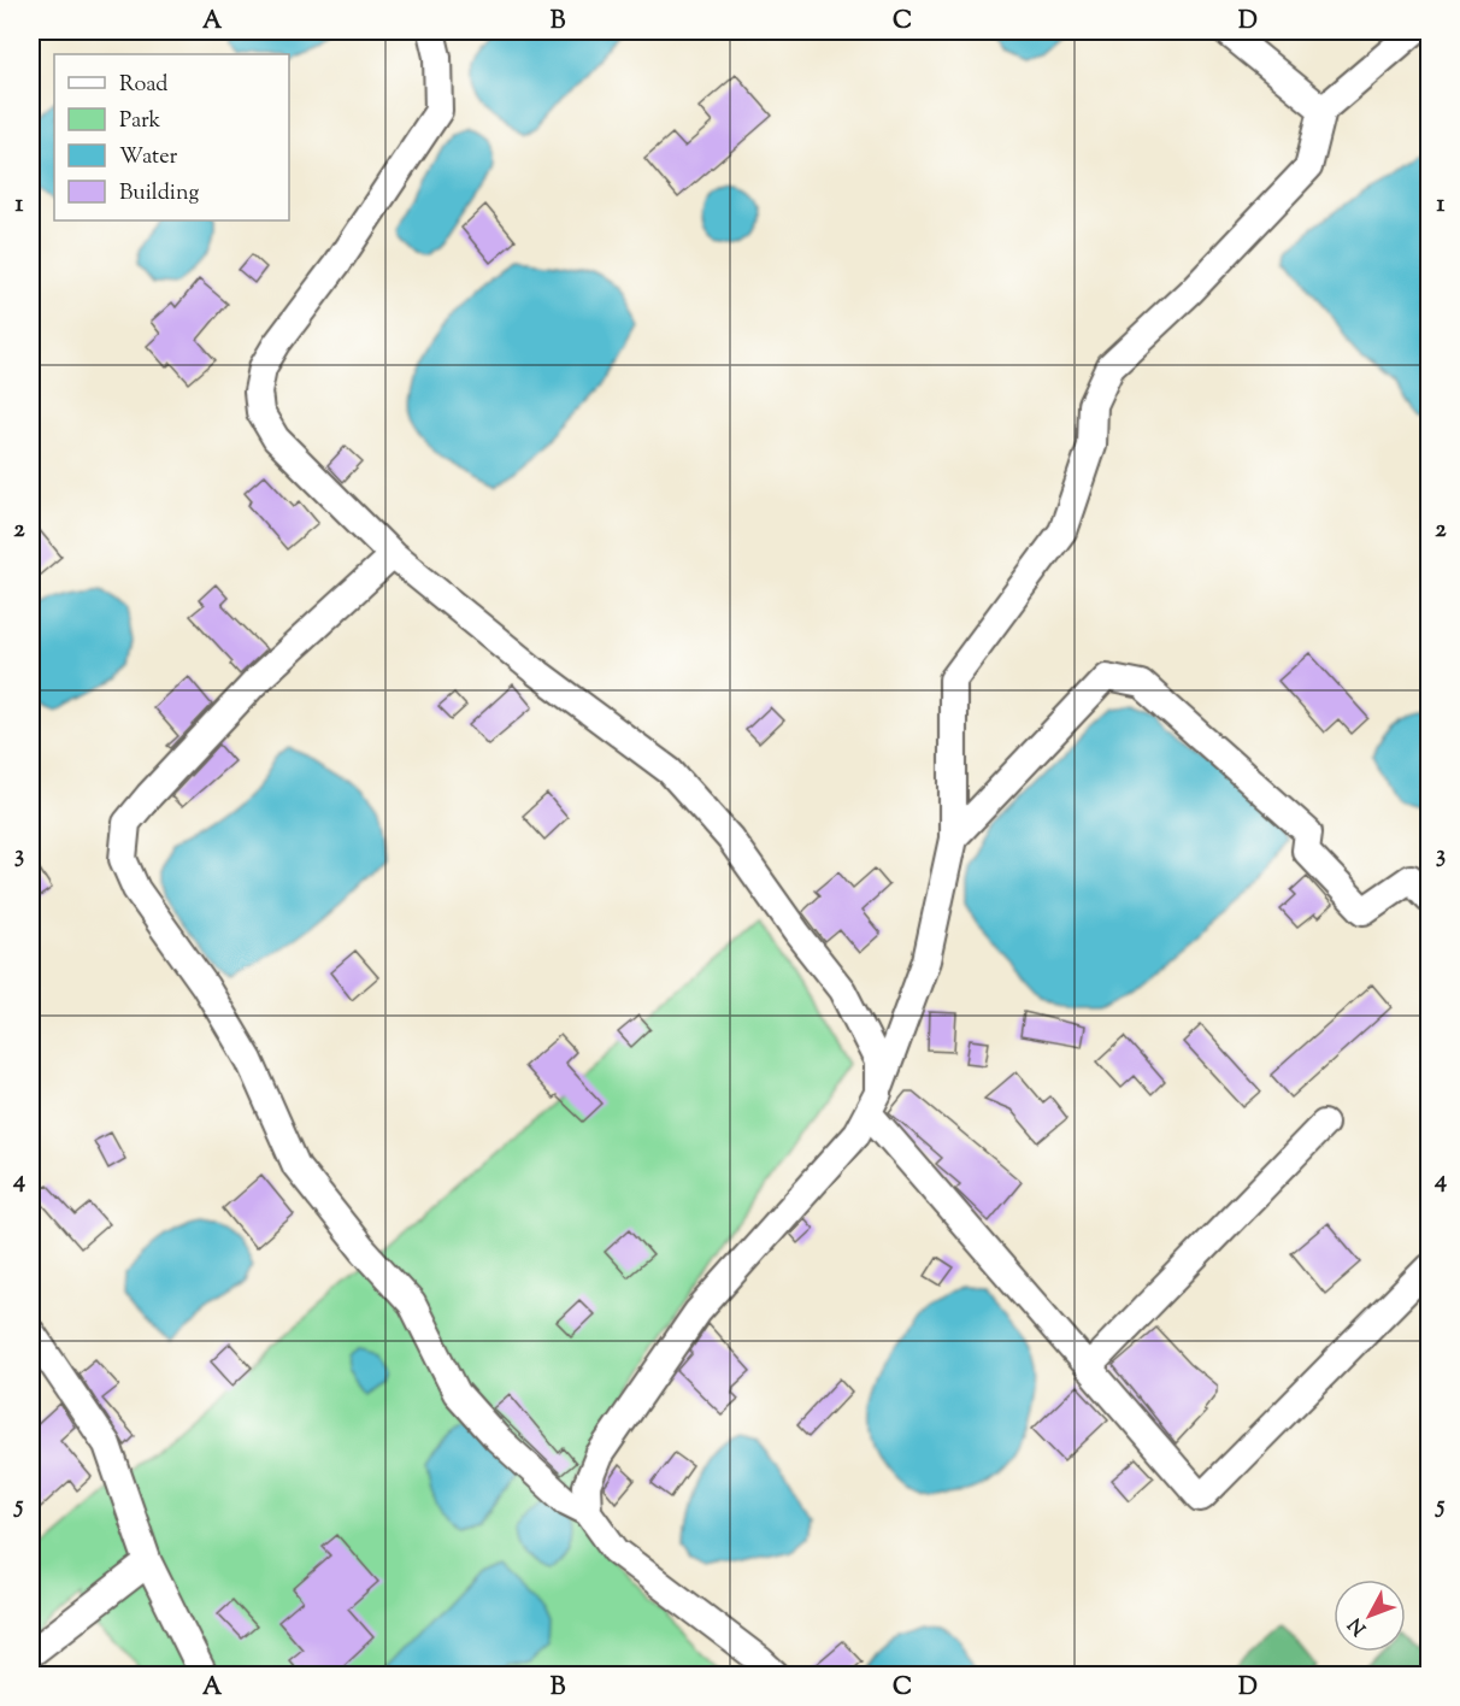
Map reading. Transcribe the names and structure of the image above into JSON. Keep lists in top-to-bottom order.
{
  "legend": [
    "Road",
    "Park",
    "Water",
    "Building"
  ],
  "north": "bottom left",
  "grid": {
    "columns": [
      "A",
      "B",
      "C",
      "D"
    ],
    "rows": [
      "1",
      "2",
      "3",
      "4",
      "5"
    ]
  }
}
